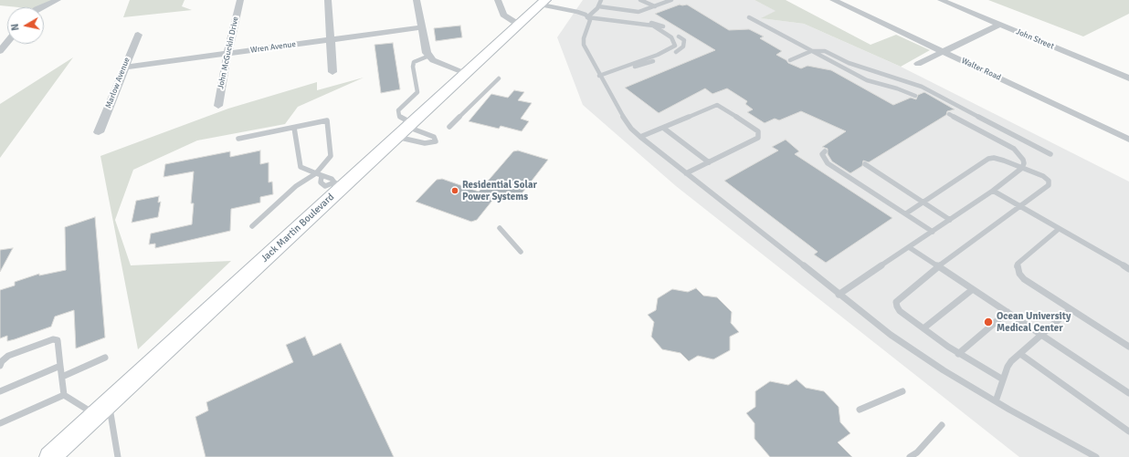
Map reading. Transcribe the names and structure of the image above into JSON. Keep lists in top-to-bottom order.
{
  "streets": {
    "street": [
      "John Street",
      "Wren Avenue",
      "John McGuckin Drive",
      "Walter Road",
      "Marlow Avenue",
      "Jack Martin Boulevard"
    ]
  },
  "crossings": [
    ["Wren Avenue", "John McGuckin Drive"],
    ["Wren Avenue", "Marlow Avenue"]
  ],
  "places": ["Residential Solar Power Systems", "Ocean University Medical Center"],
  "north": "left"
}
